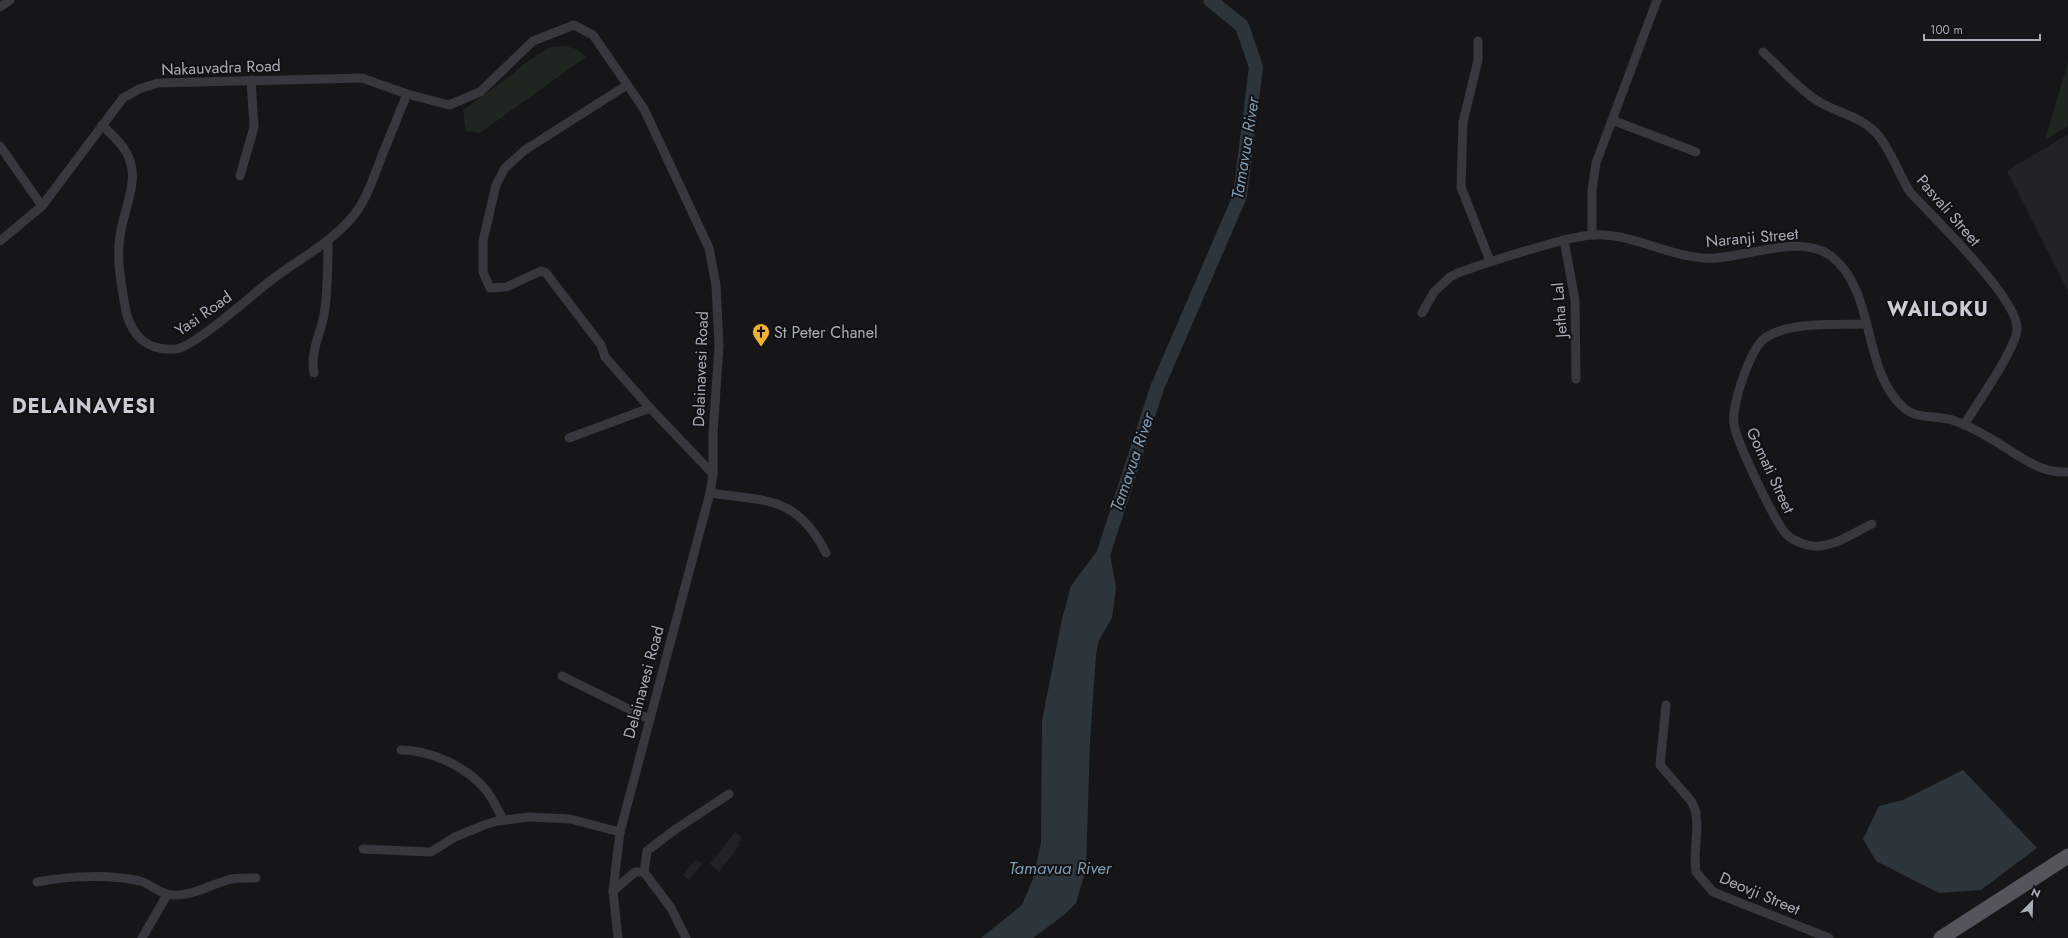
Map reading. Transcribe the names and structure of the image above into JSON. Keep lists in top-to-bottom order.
{
  "streets": {
    "street": [
      "Nakauvadra Road",
      "Pasvali Street",
      "Naranji Street",
      "Jetha Lal",
      "Yasi Road",
      "Delainavesi Road",
      "Gomati Street",
      "Deovji Street"
    ]
  },
  "crossings": [
    ["Nakauvadra Road", "Yasi Road"],
    ["Nakauvadra Road", "Delainavesi Road"],
    ["Pasvali Street", "Naranji Street"],
    ["Naranji Street", "Jetha Lal"],
    ["Naranji Street", "Gomati Street"],
    ["Yasi Road", "Delainavesi Road"]
  ],
  "districts": ["WAILOKU", "DELAINAVESI"],
  "water": ["Tamavua River"],
  "places": {
    "church": ["St Peter Chanel"]
  },
  "scale_bar": "100 m",
  "north": "top right"
}
